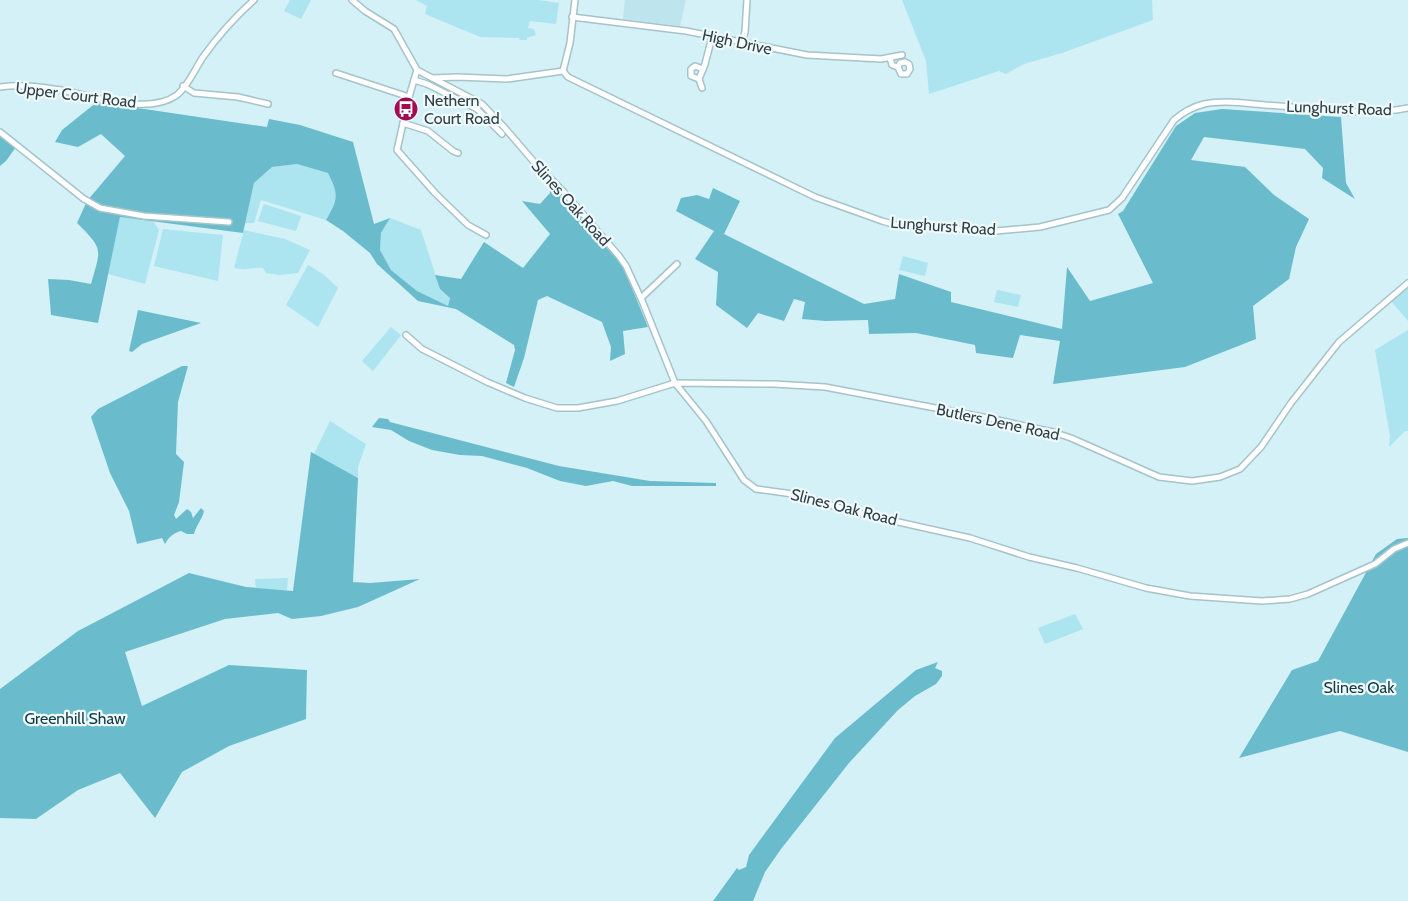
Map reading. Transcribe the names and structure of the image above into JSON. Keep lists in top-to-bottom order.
{
  "streets": {
    "street": [
      "High Drive",
      "Upper Court Road",
      "Lunghurst Road",
      "Slines Oak Road",
      "Butlers Dene Road"
    ]
  },
  "crossings": [
    ["Slines Oak Road", "Butlers Dene Road"]
  ],
  "parks": ["Slines Oak", "Greenhill Shaw"],
  "places": {
    "bus stop": ["Nethern Court Road"]
  }
}
